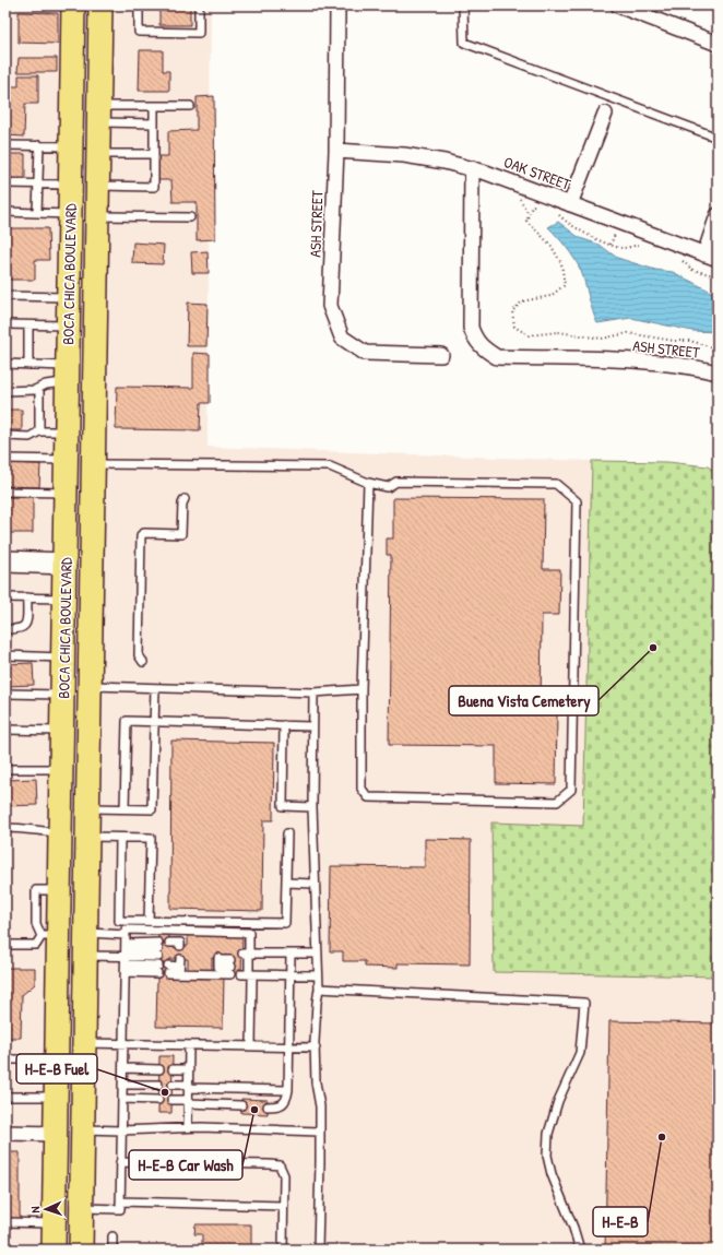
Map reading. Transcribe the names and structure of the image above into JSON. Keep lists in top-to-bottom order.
{
  "streets": {
    "main road": ["BOCA CHICA BOULEVARD"],
    "street": ["OAK STREET", "ASH STREET"]
  },
  "crossings": [
    ["OAK STREET", "ASH STREET"]
  ],
  "places": [
    "Buena Vista Cemetery",
    "H-E-B Fuel",
    "H-E-B Car Wash",
    "H-E-B"
  ],
  "north": "left"
}
